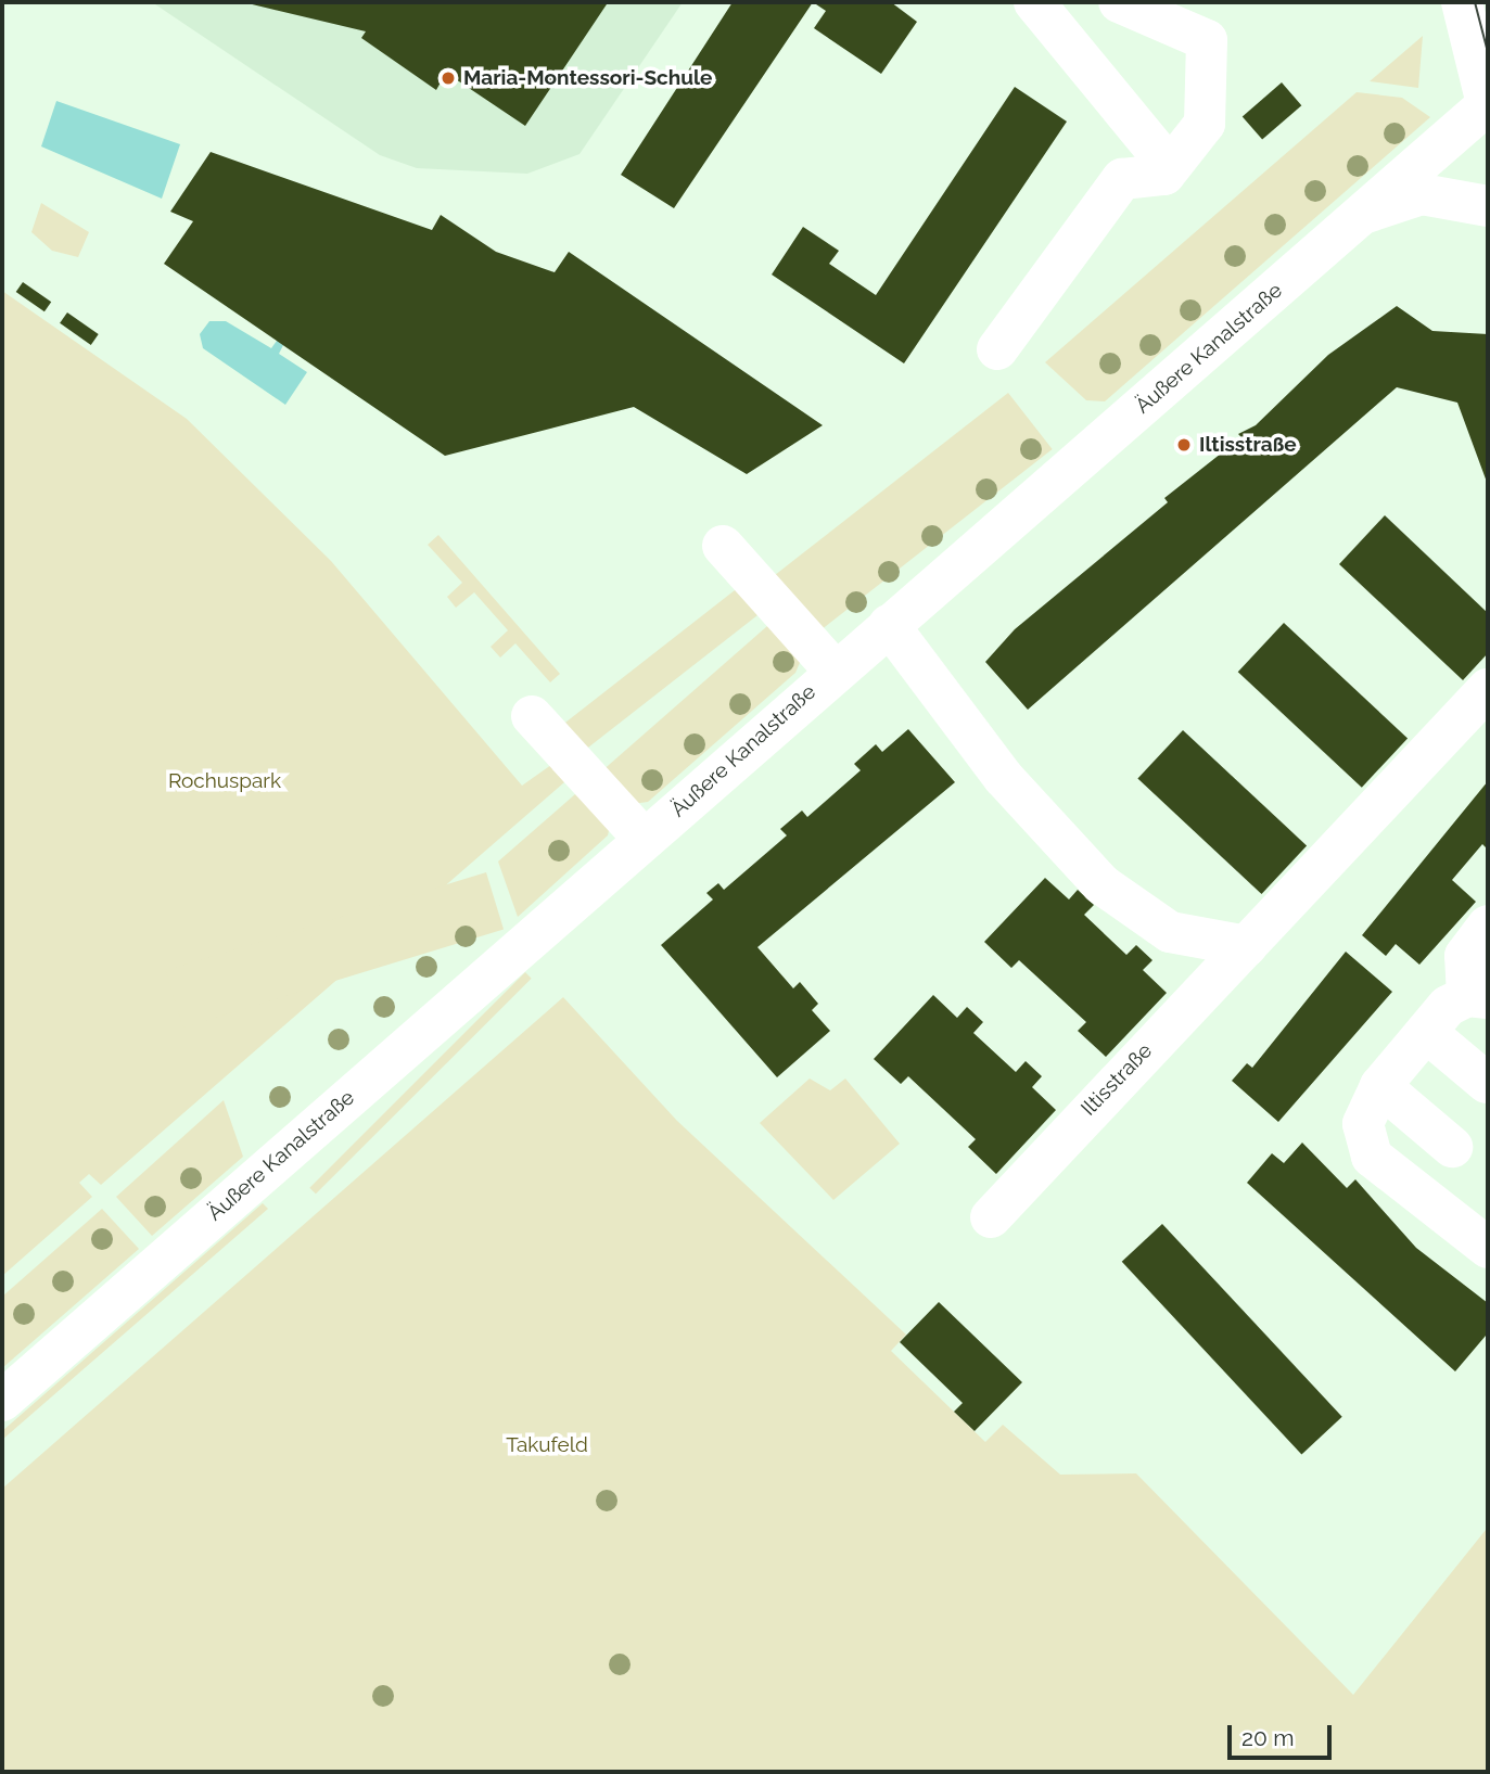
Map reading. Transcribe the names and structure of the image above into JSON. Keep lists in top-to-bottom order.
{
  "streets": {
    "main road": ["Äußere Kanalstraße", "Iltisstraße"]
  },
  "parks": ["Rochuspark", "Takufeld"],
  "places": ["Maria-Montessori-Schule", "Iltisstraße"],
  "scale_bar": "20 m"
}
